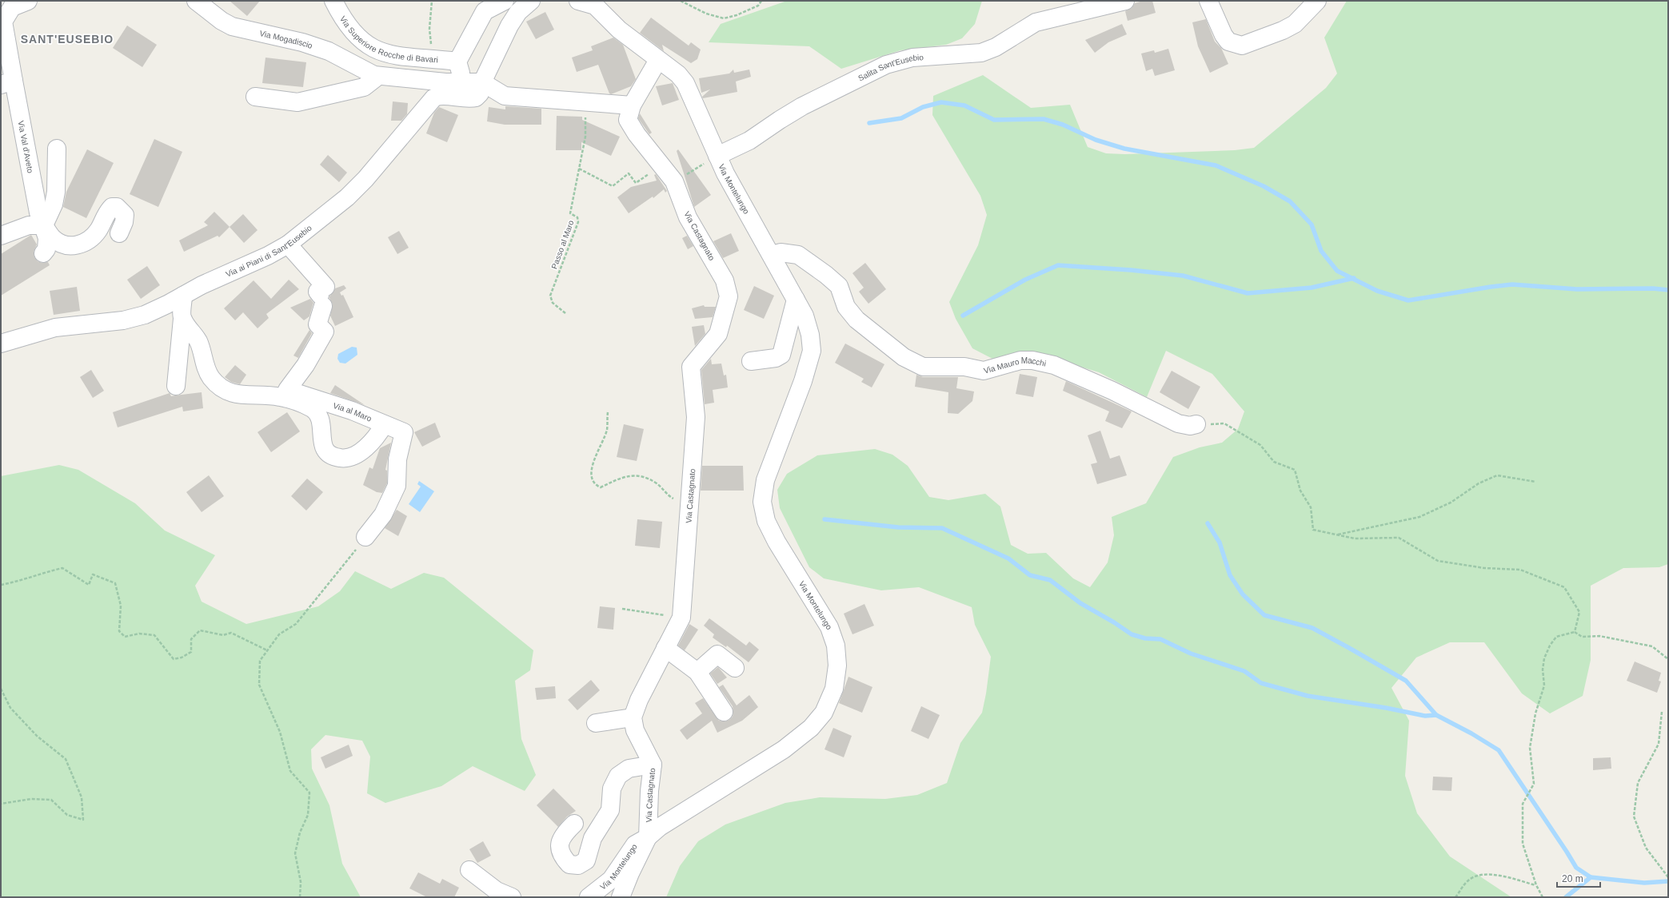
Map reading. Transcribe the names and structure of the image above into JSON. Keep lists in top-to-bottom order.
{
  "streets": {
    "street": [
      "Via Superiore Rocche di Bavari",
      "Via Mogadiscio",
      "Salita Sant'Eusebio",
      "Via Val d'Aveto",
      "Via Montelungo",
      "Via Castagnato",
      "Via ai Piani di Sant'Eusebio",
      "Via Mauro Macchi",
      "Via al Maro"
    ],
    "path": ["Passo al Maro"]
  },
  "crossings": [
    ["Via Mogadiscio", "Via ai Piani di Sant'Eusebio"],
    ["Salita Sant'Eusebio", "Via Montelungo"],
    ["Via Montelungo", "Via Castagnato"],
    ["Via Montelungo", "Via Mauro Macchi"],
    ["Via ai Piani di Sant'Eusebio", "Via al Maro"]
  ],
  "districts": ["SANT'EUSEBIO"],
  "scale_bar": "20 m"
}
